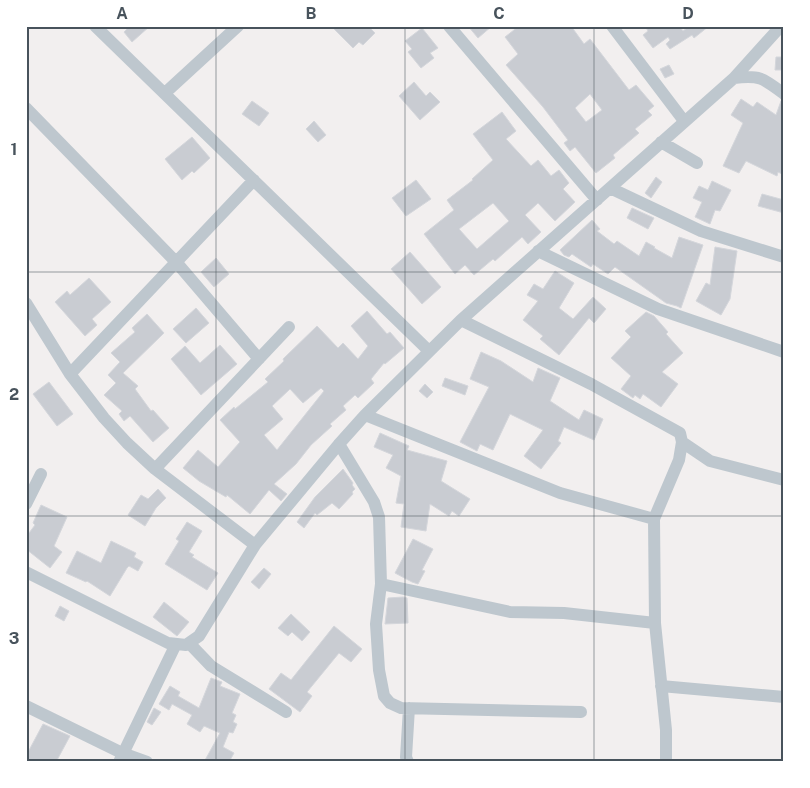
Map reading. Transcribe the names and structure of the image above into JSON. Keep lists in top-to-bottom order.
{
  "grid": {
    "columns": [
      "A",
      "B",
      "C",
      "D"
    ],
    "rows": ["1", "2", "3"]
  }
}
